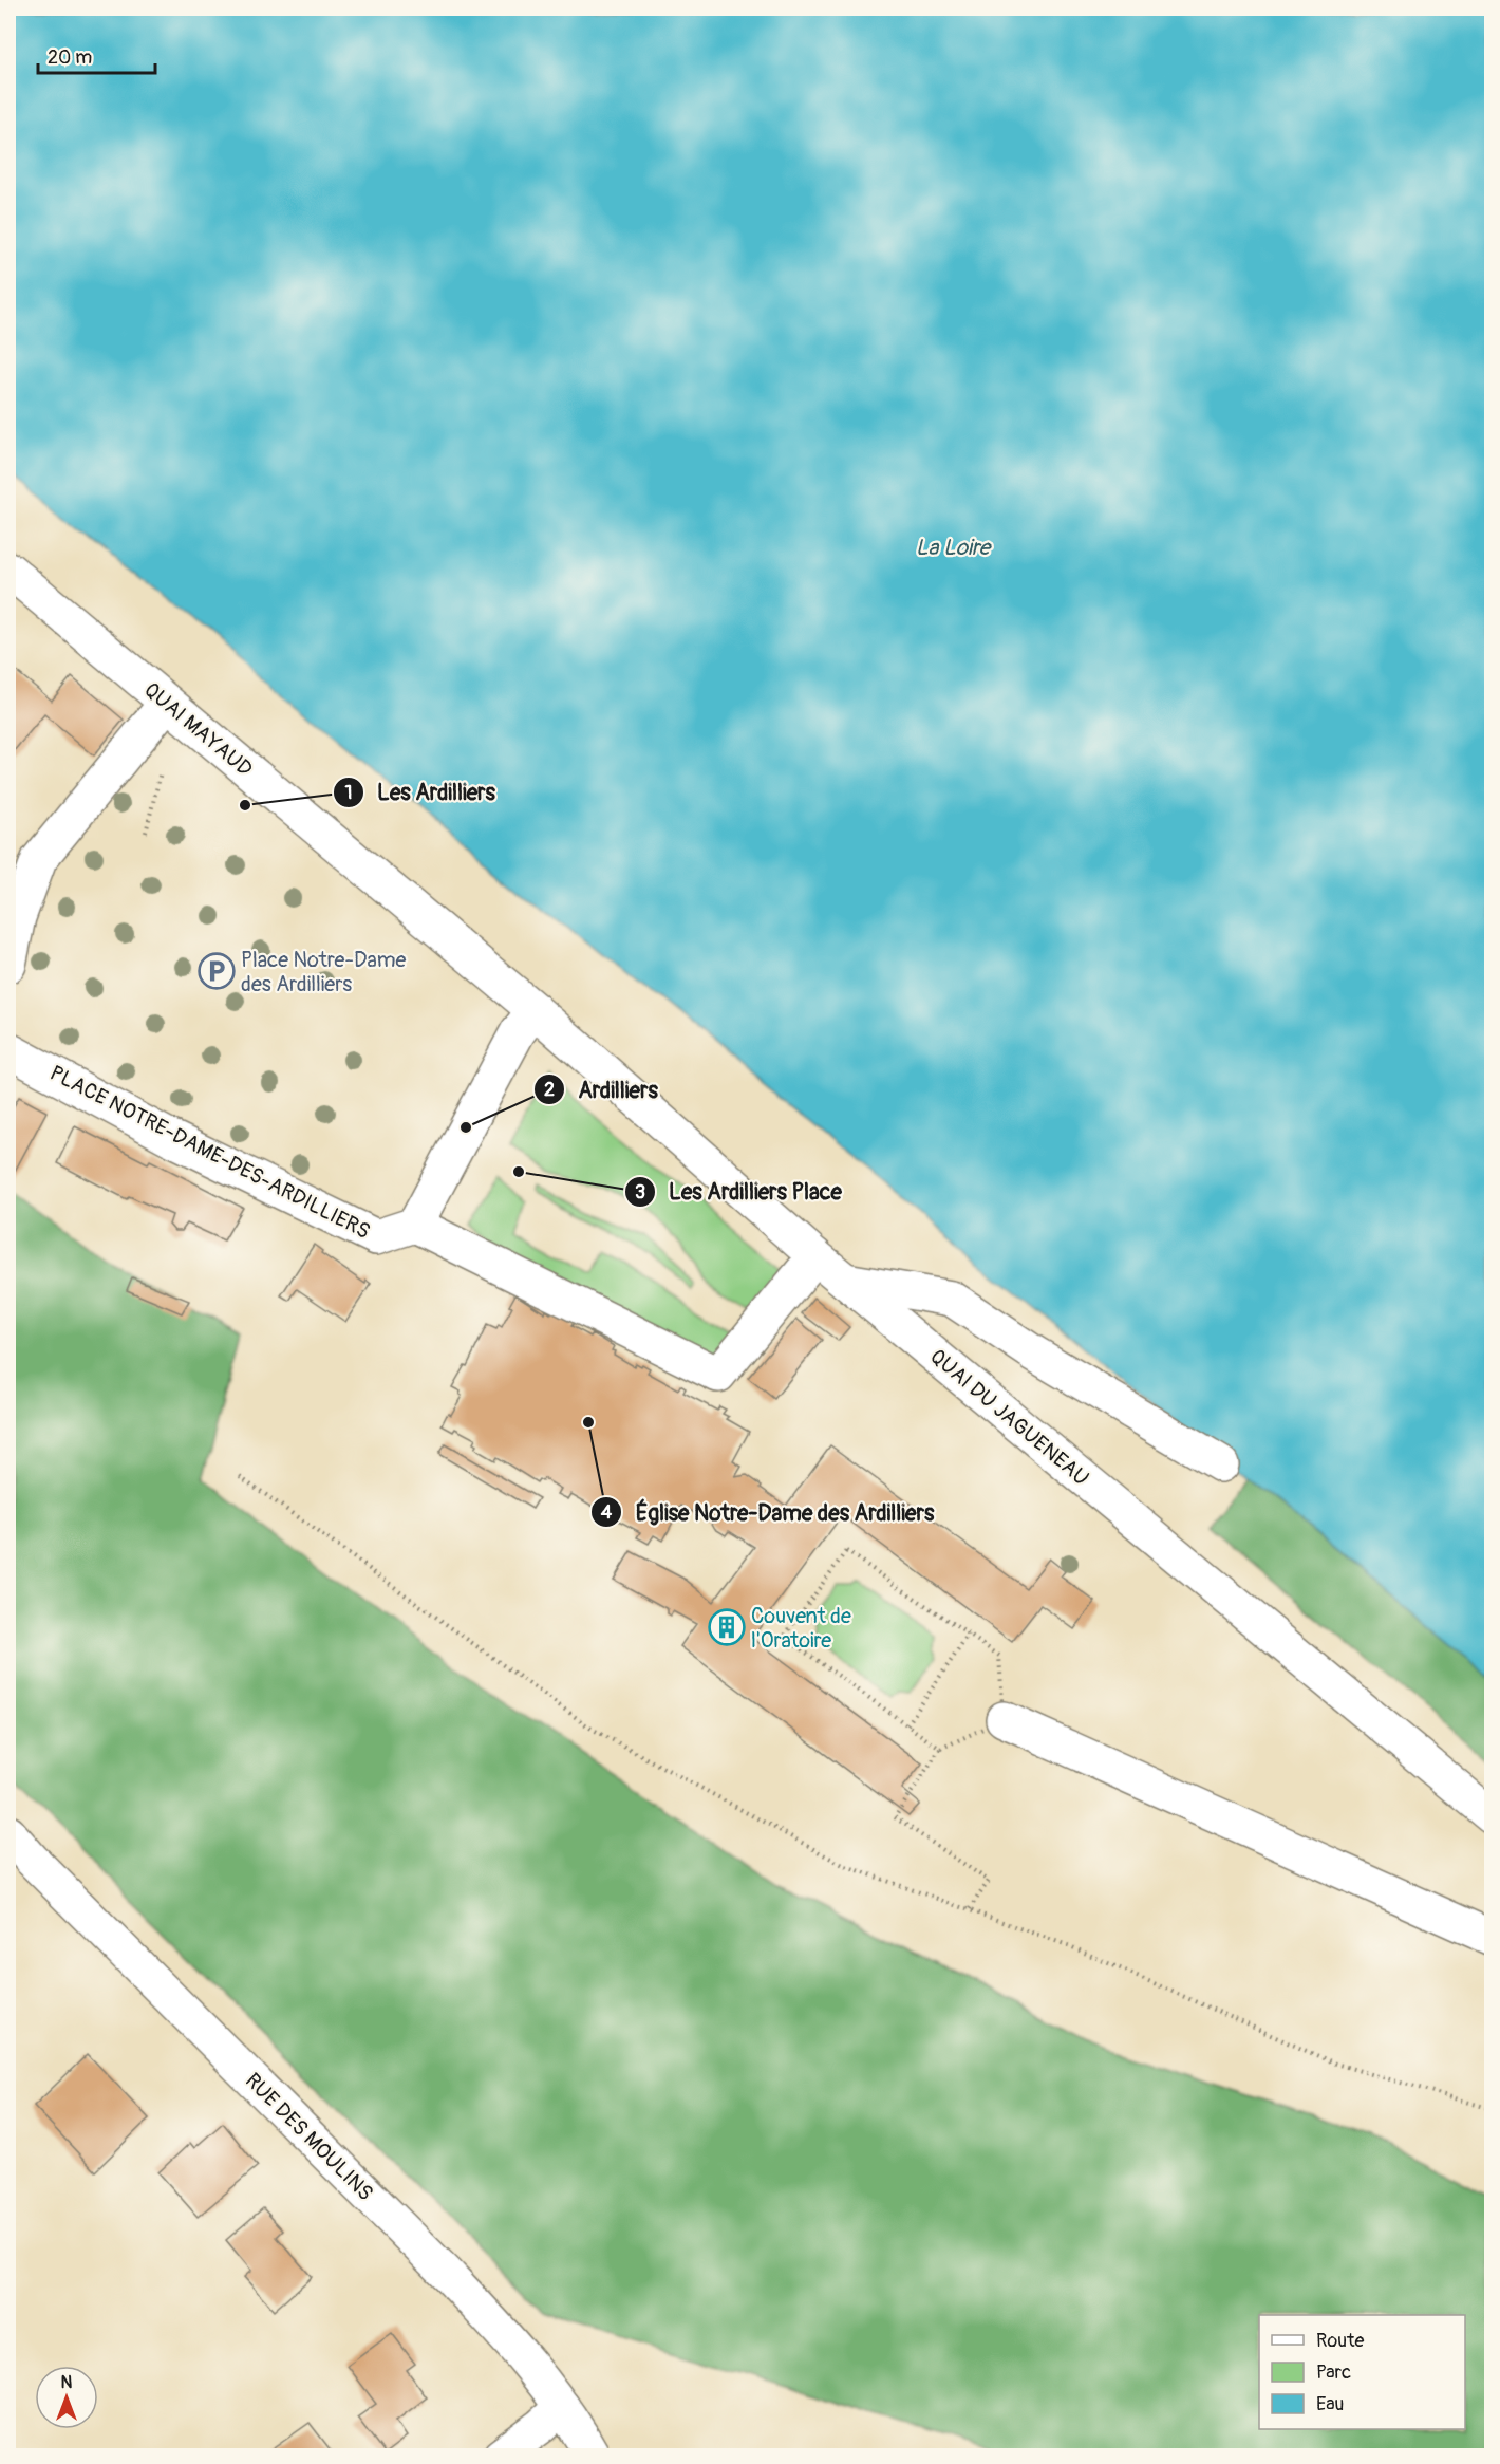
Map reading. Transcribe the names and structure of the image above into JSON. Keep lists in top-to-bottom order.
{
  "streets": {
    "street": [
      "QUAI MAYAUD",
      "PLACE NOTRE-DAME-DES-ARDILLIERS",
      "QUAI DU JAGUENEAU",
      "RUE DES MOULINS"
    ]
  },
  "crossings": [
    ["QUAI MAYAUD", "QUAI DU JAGUENEAU"]
  ],
  "water": ["La Loire"],
  "places": {
    "other": [
      "Les Ardilliers",
      "Ardilliers",
      "Les Ardilliers Place",
      "Église Notre-Dame des Ardilliers"
    ],
    "parking": ["Place Notre-Dame des Ardilliers"],
    "building": ["Couvent de l'Oratoire"]
  },
  "legend": ["Route", "Parc", "Eau"],
  "scale_bar": "20 m",
  "north": "top"
}
